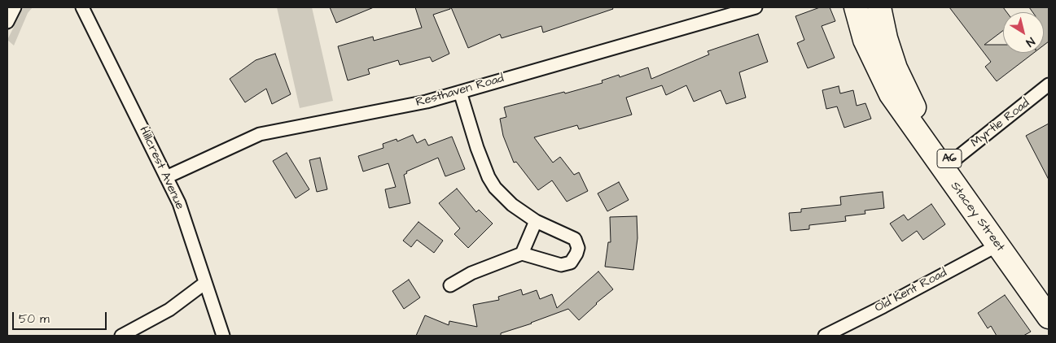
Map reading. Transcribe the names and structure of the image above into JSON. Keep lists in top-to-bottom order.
{
  "streets": {
    "highway": ["A6", "Stacey Street"],
    "street": [
      "Resthaven Road",
      "Myrtle Road",
      "Hillcrest Avenue",
      "Old Kent Road"
    ]
  },
  "crossings": [
    ["Resthaven Road", "Hillcrest Avenue"],
    ["Myrtle Road", "Stacey Street"],
    ["Stacey Street", "Old Kent Road"]
  ],
  "scale_bar": "50 m",
  "north": "bottom right"
}
